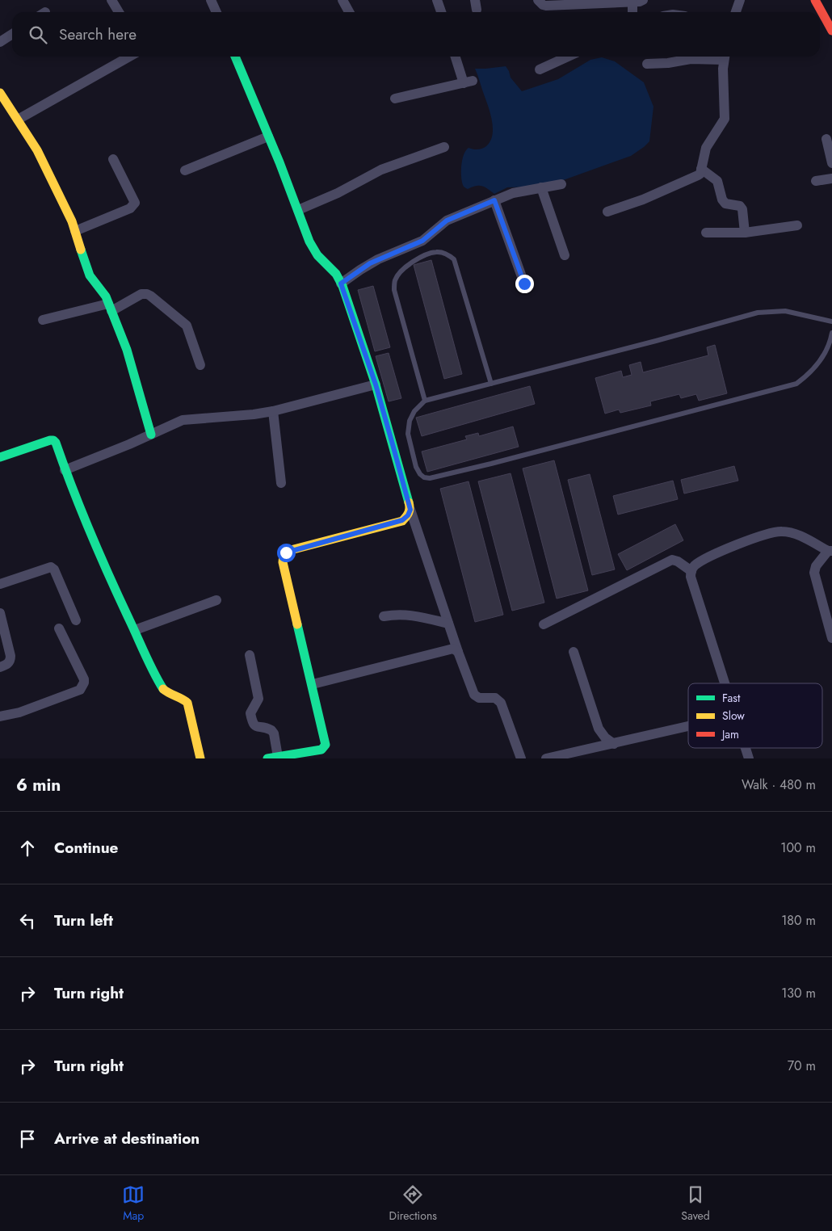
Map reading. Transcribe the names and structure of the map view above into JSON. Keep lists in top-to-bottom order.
{
  "legend": ["Fast", "Slow", "Jam"],
  "page": {
    "search": "Search here",
    "heading": ["6 min", "Walk · 480 m"],
    "list": [
      ["Continue", "100 m"],
      ["Turn left", "180 m"],
      ["Turn right", "130 m"],
      ["Turn right", "70 m"],
      "Arrive at destination"
    ],
    "nav": ["Map", "Directions", "Saved"]
  }
}
